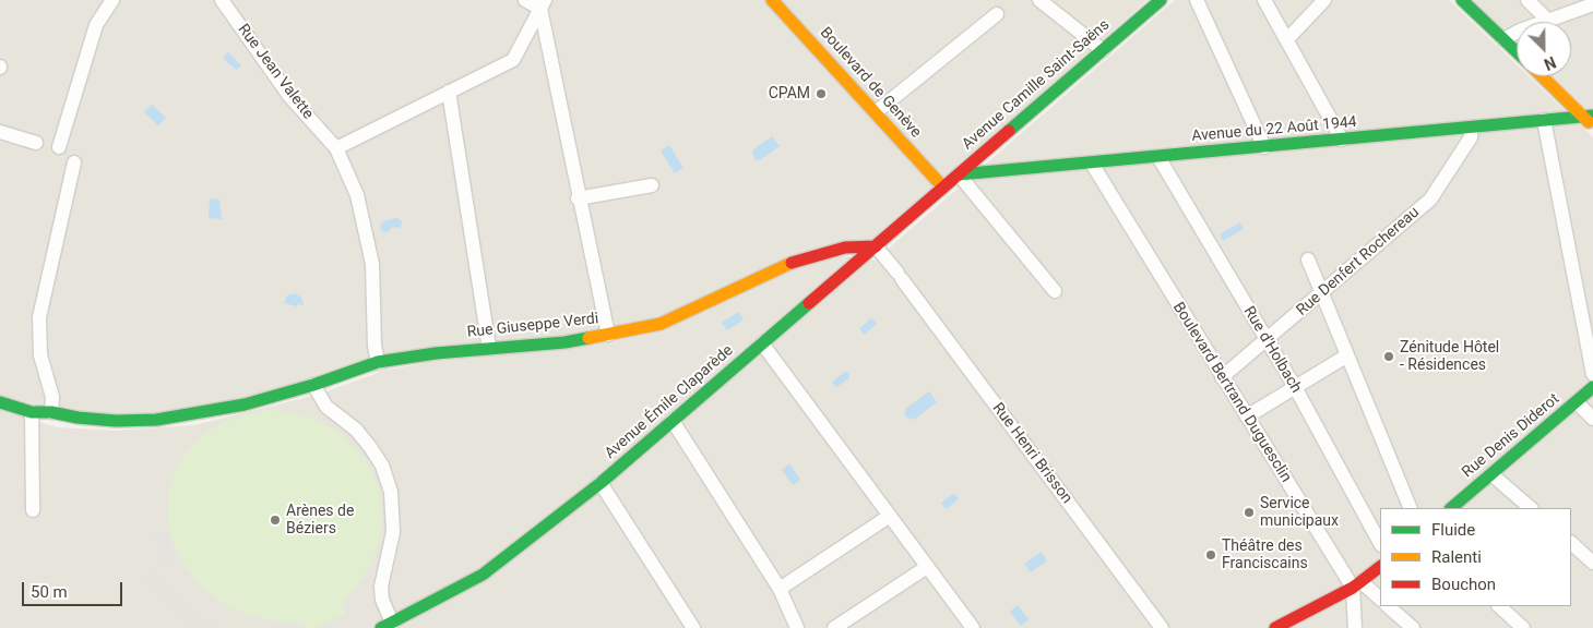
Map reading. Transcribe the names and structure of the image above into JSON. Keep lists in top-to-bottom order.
{
  "streets": {
    "street": [
      "Rue Jean Valette",
      "Boulevard de Genève",
      "Avenue Camille Saint-Saëns",
      "Avenue du 22 Août 1944",
      "Rue Denfert Rochereau",
      "Rue Giuseppe Verdi",
      "Rue d'Holbach",
      "Boulevard Bertrand Duguesclin",
      "Avenue Émile Claparède",
      "Rue Denis Diderot",
      "Rue Henri Brisson"
    ]
  },
  "crossings": [
    ["Rue Jean Valette", "Rue Giuseppe Verdi"],
    ["Boulevard de Genève", "Avenue Émile Claparède"],
    ["Avenue Camille Saint-Saëns", "Avenue du 22 Août 1944"],
    ["Avenue Camille Saint-Saëns", "Avenue Émile Claparède"],
    ["Avenue du 22 Août 1944", "Rue Denfert Rochereau"],
    ["Avenue du 22 Août 1944", "Rue d'Holbach"],
    ["Avenue du 22 Août 1944", "Boulevard Bertrand Duguesclin"],
    ["Avenue du 22 Août 1944", "Avenue Émile Claparède"],
    ["Rue Denfert Rochereau", "Rue d'Holbach"],
    ["Rue Denfert Rochereau", "Boulevard Bertrand Duguesclin"],
    ["Rue Giuseppe Verdi", "Avenue Émile Claparède"],
    ["Rue Giuseppe Verdi", "Rue Henri Brisson"],
    ["Avenue Émile Claparède", "Rue Henri Brisson"]
  ],
  "places": [
    "CPAM",
    "Zénitude Hôtel - Résidences",
    "Service municipaux",
    "Arènes de Béziers",
    "Théâtre des Franciscains"
  ],
  "legend": ["Fluide", "Ralenti", "Bouchon"],
  "scale_bar": "50 m",
  "north": "bottom right"
}
